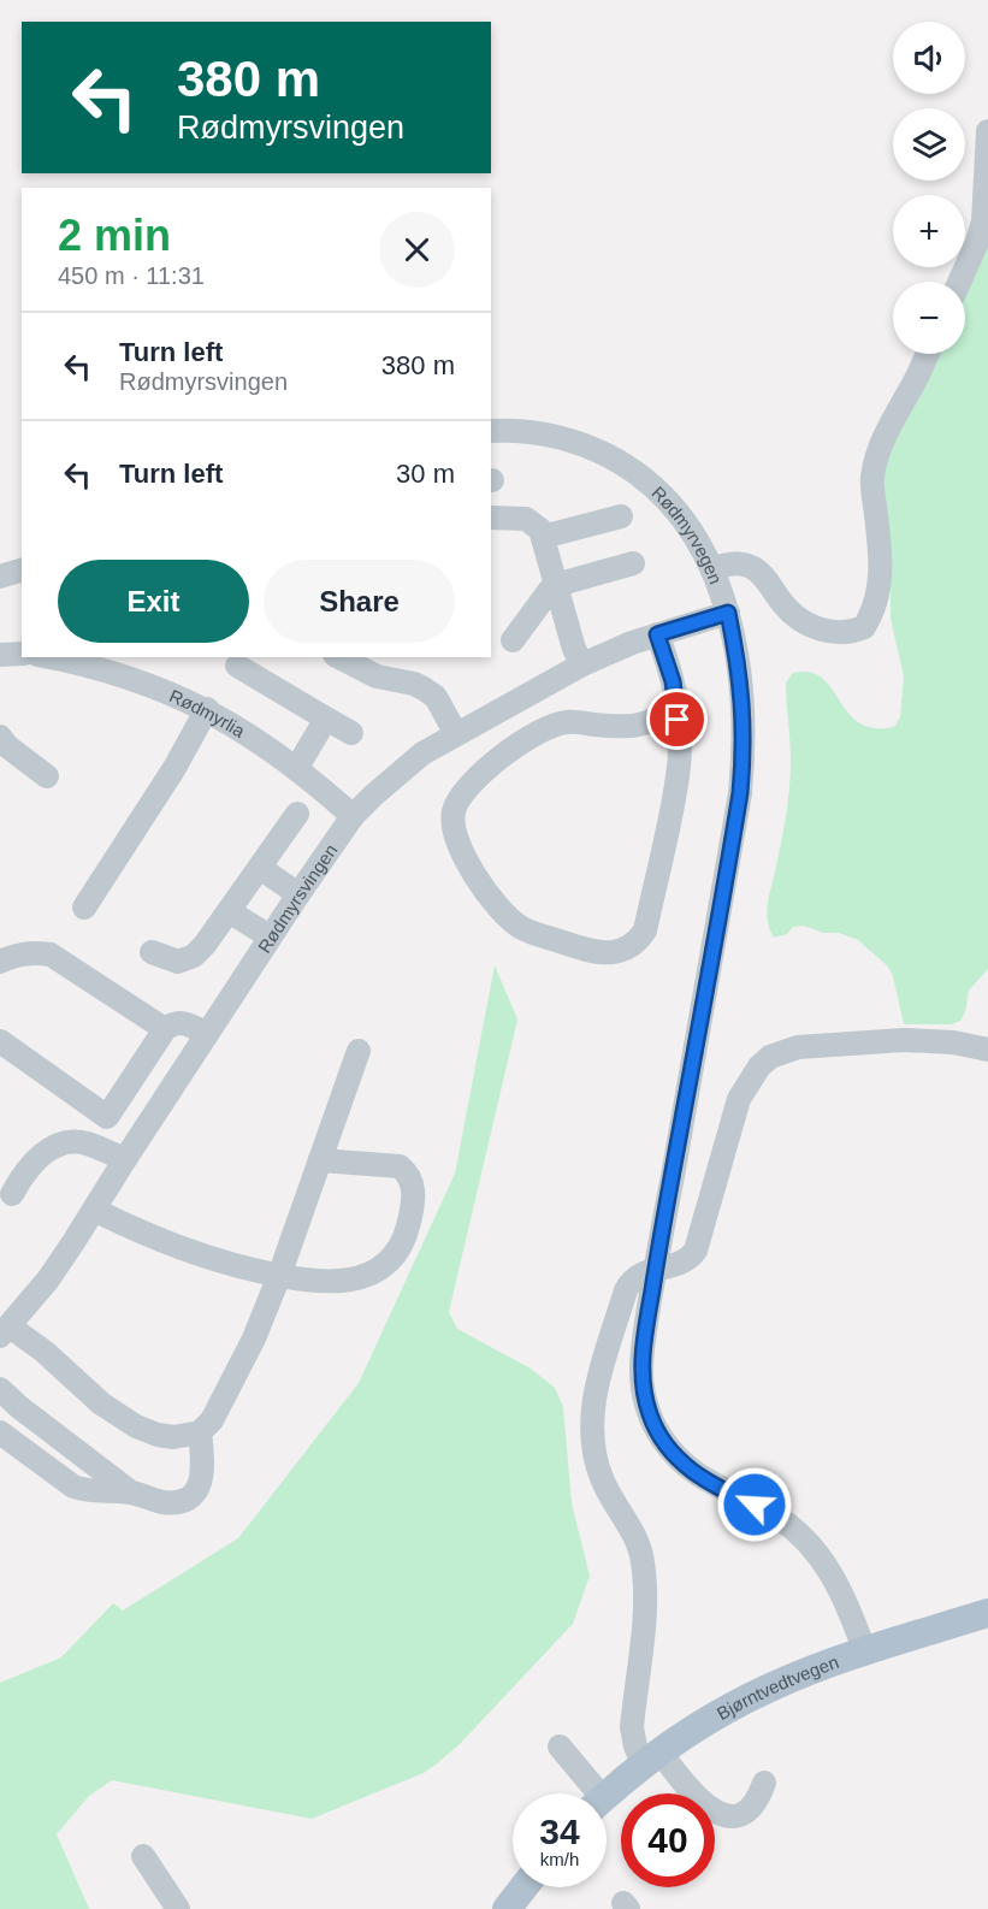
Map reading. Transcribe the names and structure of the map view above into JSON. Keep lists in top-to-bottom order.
{
  "streets": {
    "main road": ["Bjørntvedtvegen"],
    "street": ["Rødmyrvegen", "Rødmyrlia", "Rødmyrsvingen"]
  },
  "crossings": [
    ["Rødmyrvegen", "Rødmyrsvingen"],
    ["Rødmyrvegen", "Bjørntvedtvegen"],
    ["Rødmyrlia", "Rødmyrsvingen"]
  ],
  "page": {
    "map_buttons": ["+", "−"],
    "turn": ["380 m", "Rødmyrsvingen"],
    "heading": ["2 min", "450 m · 11:31"],
    "list": [
      {
        "name": "Turn left",
        "note": "Rødmyrsvingen",
        "value": "380 m"
      },
      {
        "name": "Turn left",
        "value": "30 m"
      }
    ],
    "buttons": ["Exit", "Share"],
    "speed": "34 km/h",
    "limit": "40"
  }
}
